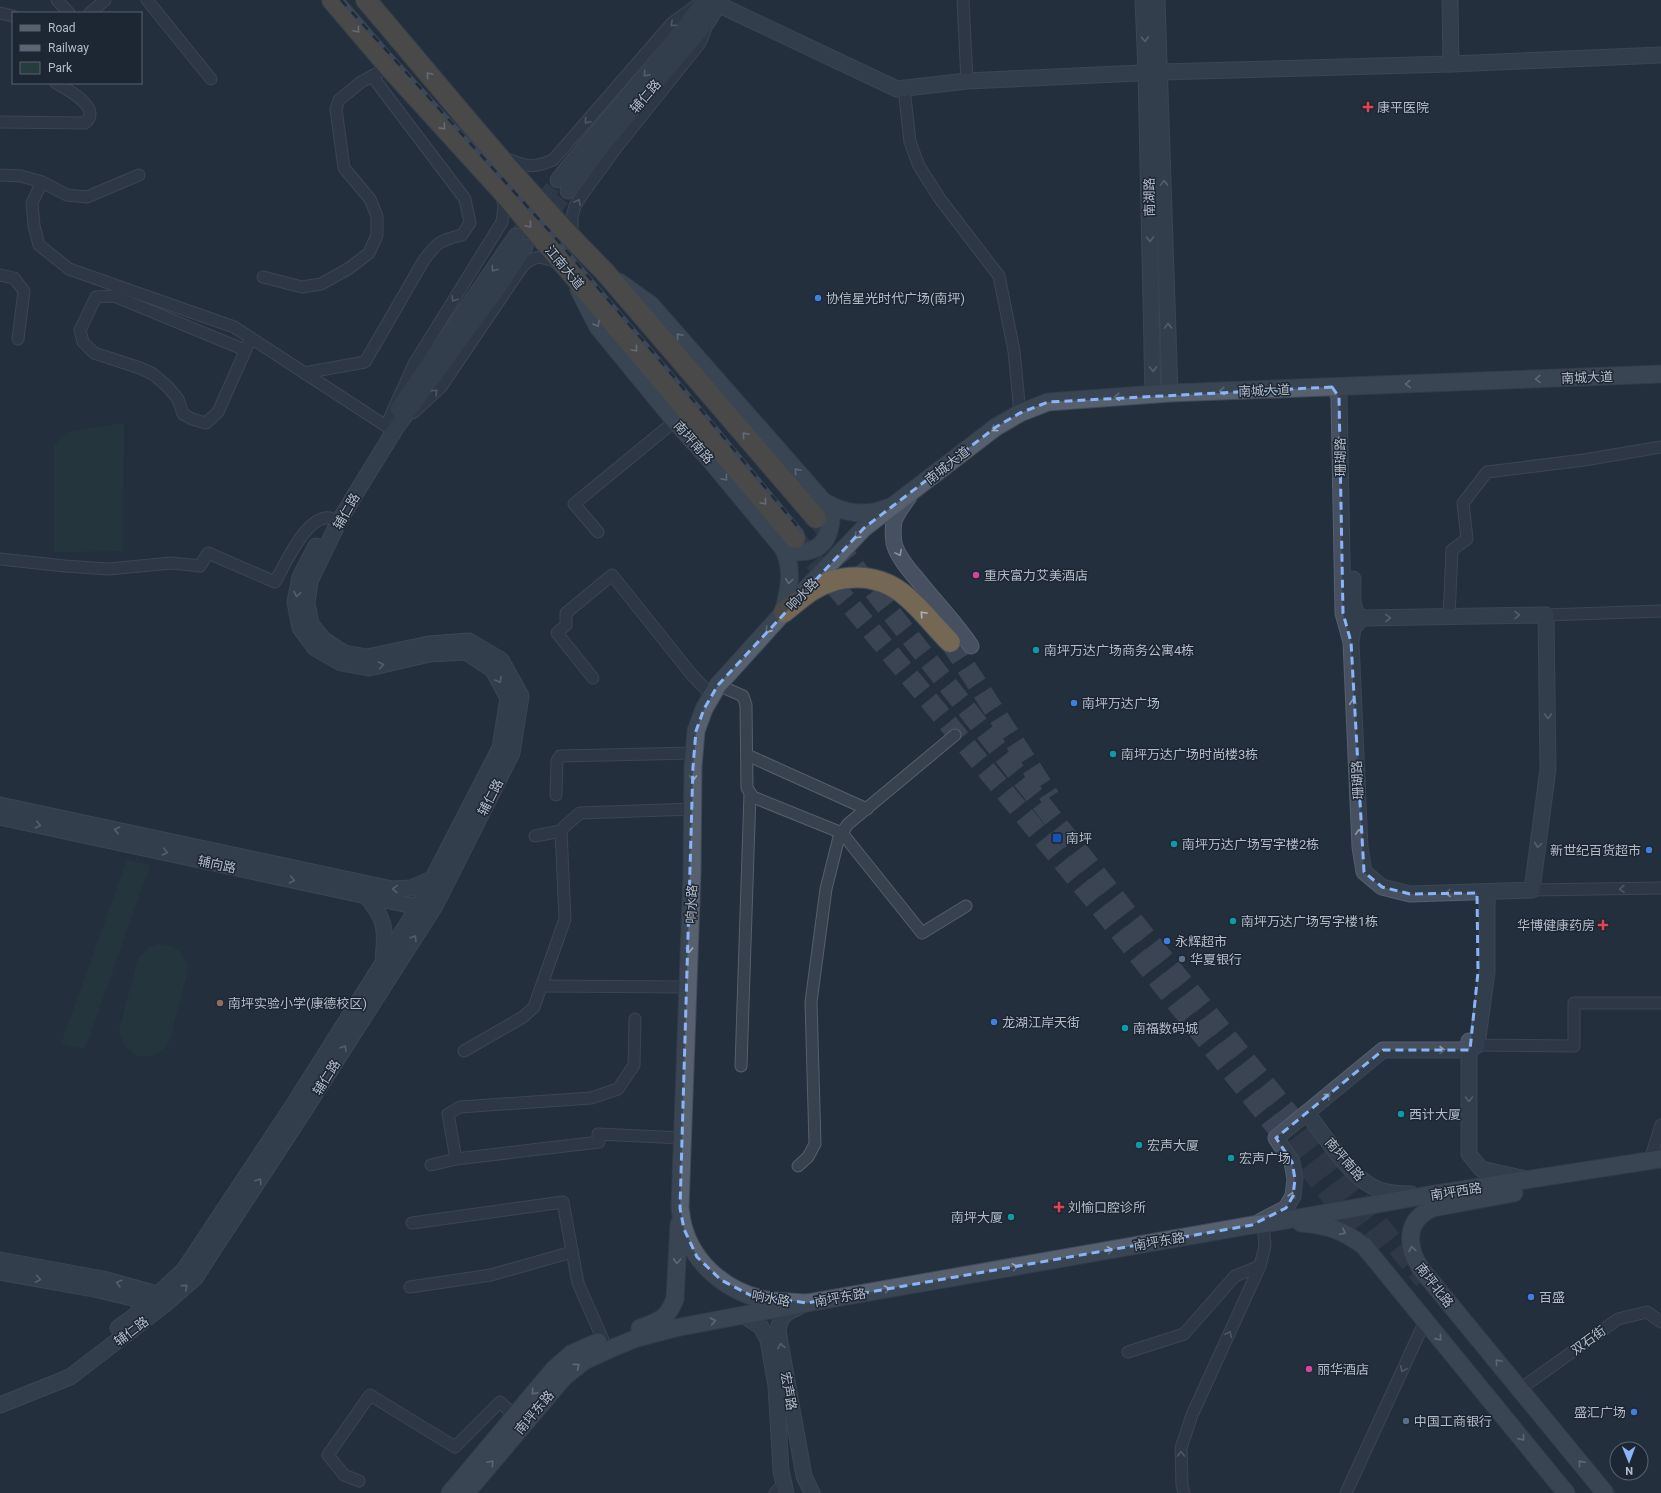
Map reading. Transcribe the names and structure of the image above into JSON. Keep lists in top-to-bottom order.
{
  "streets": {
    "highway": ["江南大道"],
    "main road": [
      "南城大道",
      "南坪南路",
      "响水路",
      "南坪西路",
      "南坪东路",
      "南坪北路"
    ],
    "street": [
      "辅仁路",
      "南湖路",
      "珊瑚路",
      "辅向路",
      "双石街",
      "宏声路"
    ]
  },
  "crossings": [
    ["辅仁路", "辅向路"],
    ["南湖路", "南城大道"],
    ["江南大道", "南坪南路"],
    ["南城大道", "珊瑚路"],
    ["南城大道", "响水路"],
    ["南坪南路", "响水路"],
    ["南坪南路", "南坪西路"],
    ["响水路", "南坪东路"],
    ["响水路", "宏声路"],
    ["南坪西路", "南坪东路"],
    ["南坪西路", "南坪北路"],
    ["南坪东路", "宏声路"],
    ["南坪北路", "双石街"]
  ],
  "one_way": ["南城大道", "南坪南路", "响水路"],
  "places": {
    "health": ["康平医院", "华博健康药房", "刘愉口腔诊所"],
    "other": [
      "协信星光时代广场(南坪)",
      "重庆富力艾美酒店",
      "南坪万达广场商务公寓4栋",
      "南坪万达广场",
      "南坪万达广场时尚楼3栋",
      "南坪万达广场写字楼2栋",
      "新世纪百货超市",
      "南坪万达广场写字楼1栋",
      "永辉超市",
      "华夏银行",
      "南坪实验小学(康德校区)",
      "龙湖江岸天街",
      "南福数码城",
      "西计大厦",
      "宏声大厦",
      "宏声广场",
      "南坪大厦",
      "百盛",
      "丽华酒店",
      "盛汇广场",
      "中国工商银行"
    ],
    "transit": ["南坪"]
  },
  "legend": ["Road", "Railway", "Park"],
  "north": "bottom"
}
